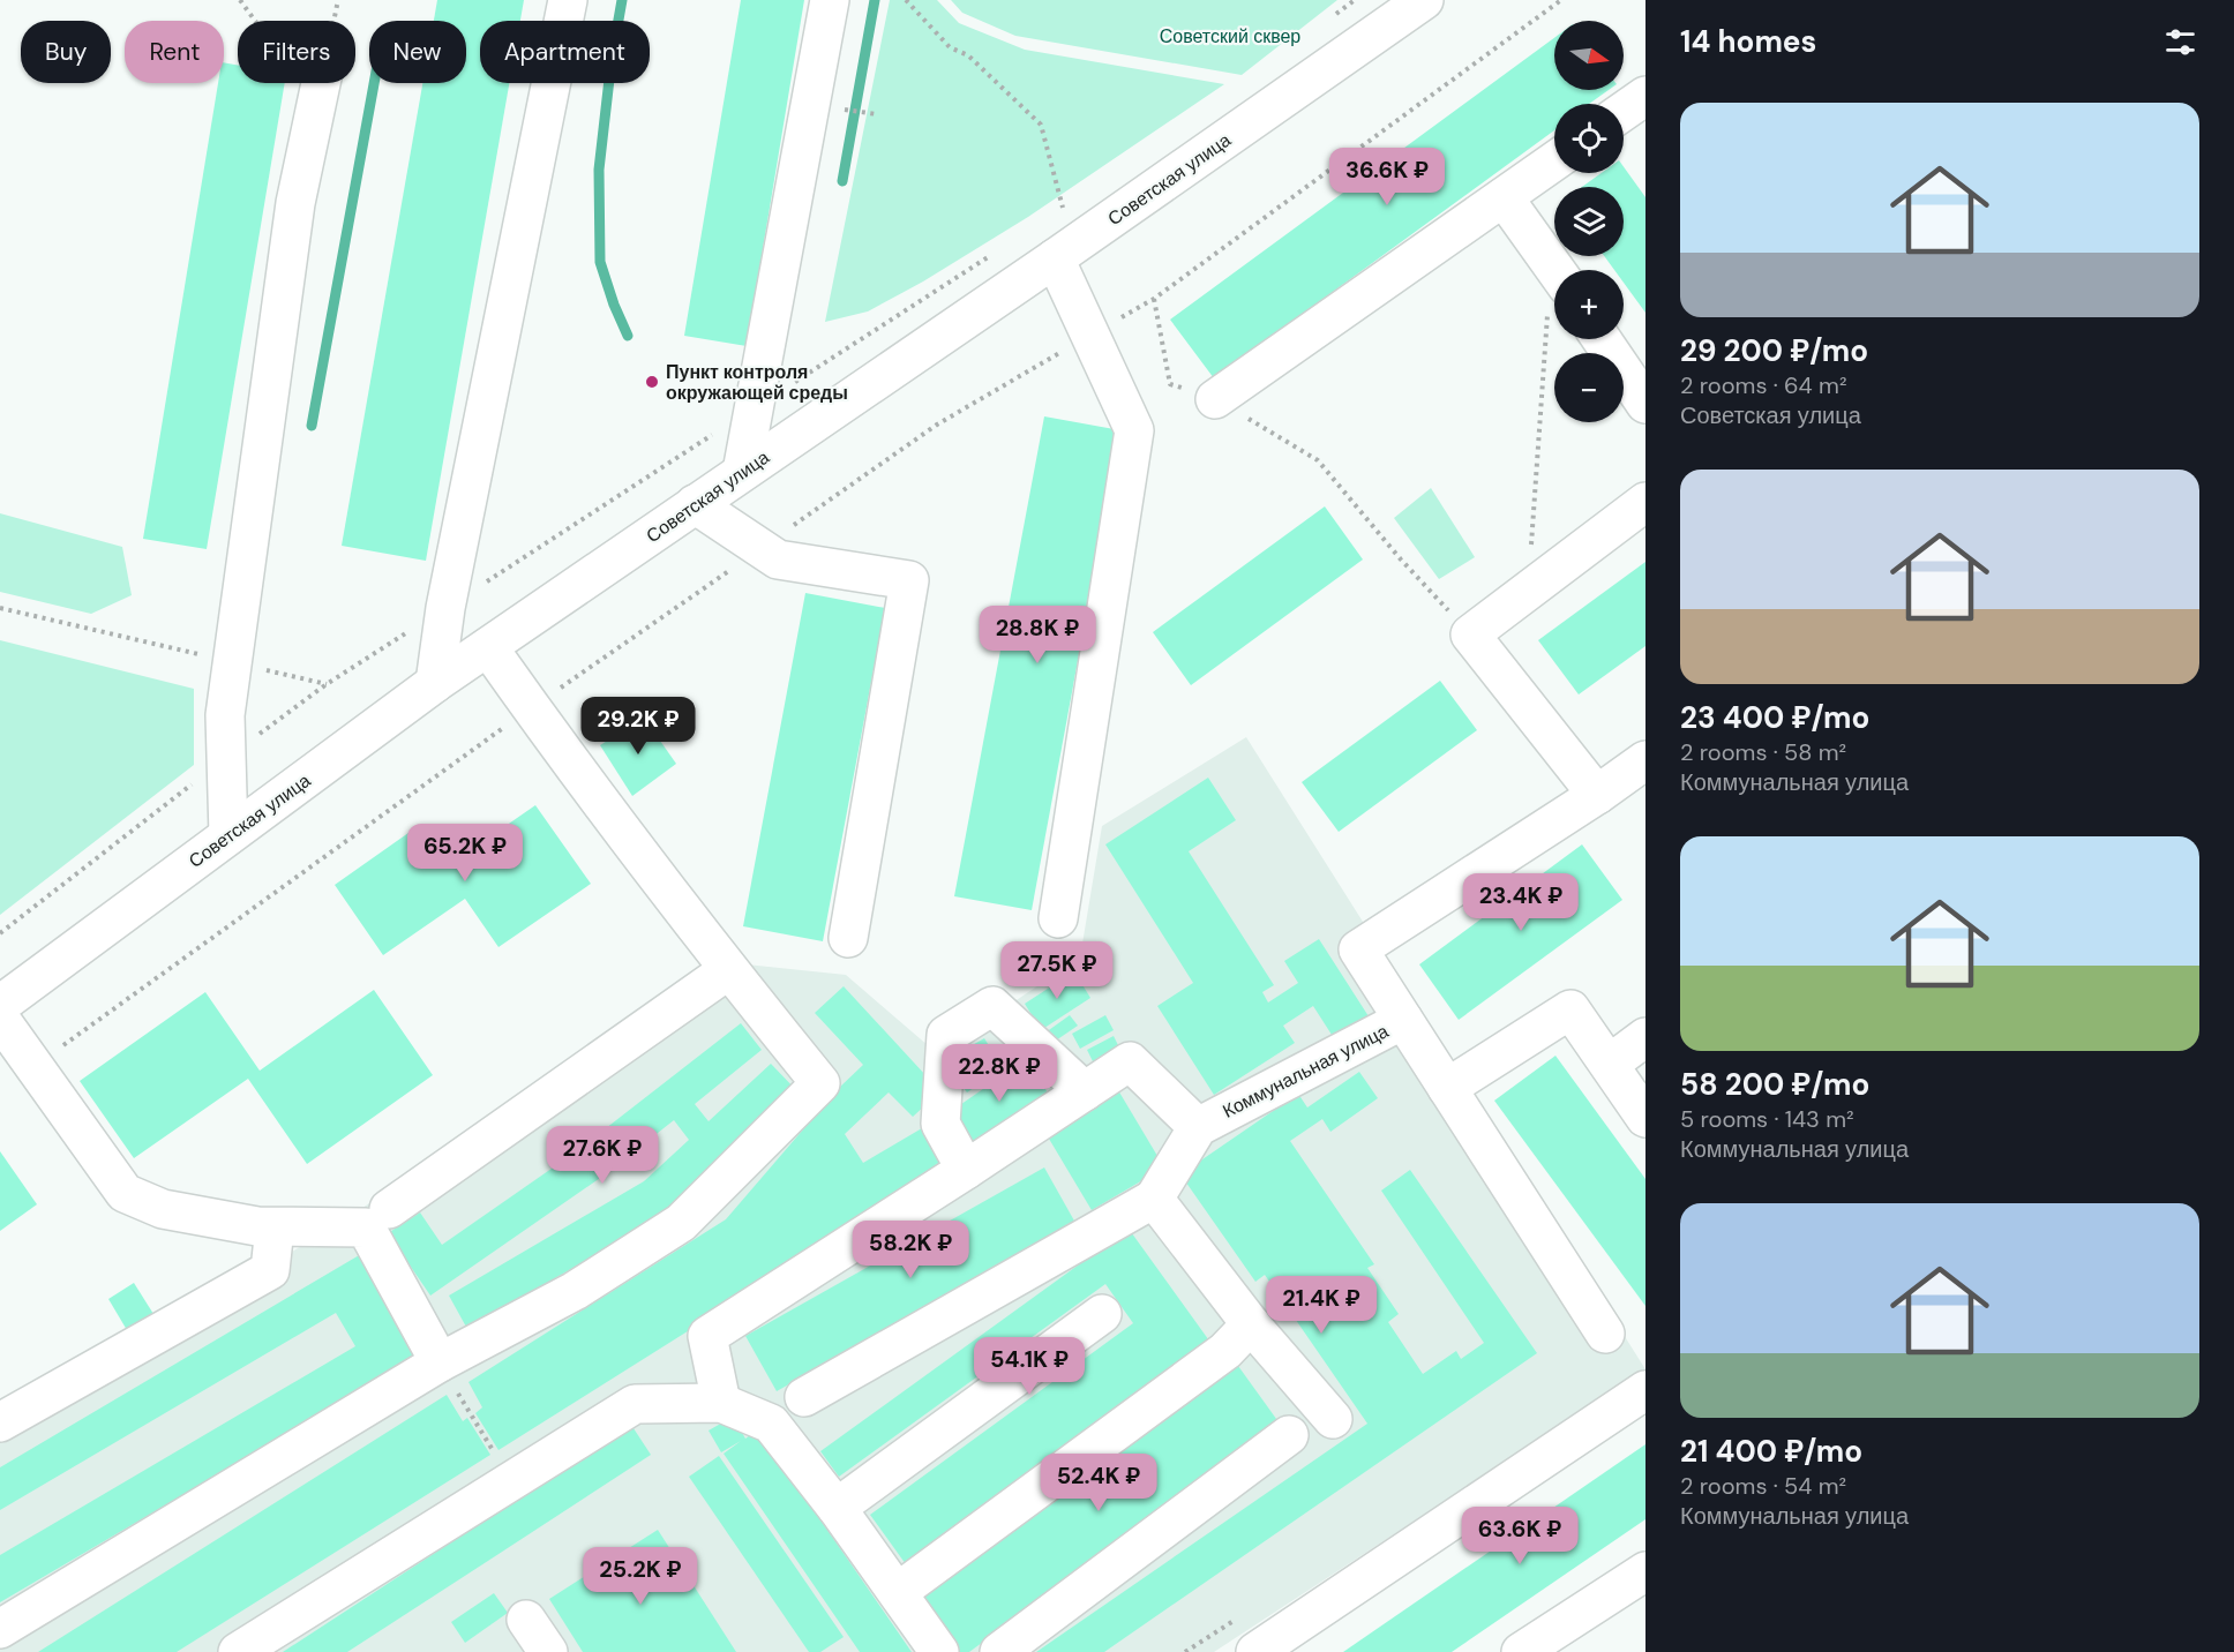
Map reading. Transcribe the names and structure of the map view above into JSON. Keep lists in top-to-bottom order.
{
  "streets": {
    "street": ["Советская улица", "Коммунальная улица"]
  },
  "parks": ["Советский сквер"],
  "places": ["Пункт контроля окружающей среды"],
  "north": "right",
  "page": {
    "heading": "14 homes",
    "map_buttons": ["+", "−"],
    "chip": [
      "Buy",
      "Rent",
      "Filters",
      "New",
      "Apartment"
    ],
    "list": [
      {
        "name": "29 200 ₽/mo",
        "note": "2 rooms · 64 m² · Советская улица"
      },
      {
        "name": "23 400 ₽/mo",
        "note": "2 rooms · 58 m² · Коммунальная улица"
      },
      {
        "name": "58 200 ₽/mo",
        "note": "5 rooms · 143 m² · Коммунальная улица"
      },
      {
        "name": "21 400 ₽/mo",
        "note": "2 rooms · 54 m² · Коммунальная улица"
      }
    ],
    "price": [
      "36.6K ₽",
      "28.8K ₽",
      "29.2K ₽",
      "65.2K ₽",
      "23.4K ₽",
      "27.5K ₽",
      "22.8K ₽",
      "27.6K ₽",
      "58.2K ₽",
      "21.4K ₽",
      "54.1K ₽",
      "52.4K ₽",
      "63.6K ₽",
      "25.2K ₽"
    ]
  }
}
